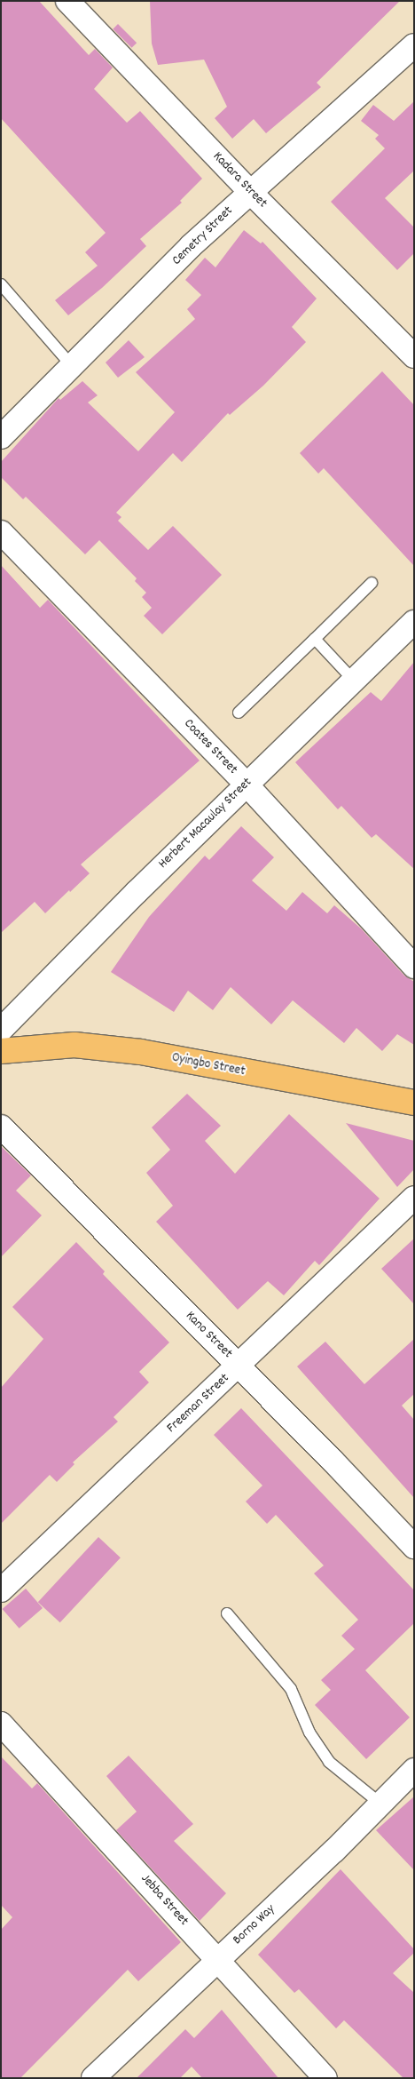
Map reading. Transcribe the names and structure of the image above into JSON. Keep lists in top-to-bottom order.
{
  "streets": {
    "highway": ["Oyingbo Street"],
    "street": [
      "Kadara Street",
      "Cemetry Street",
      "Coates Street",
      "Herbert Macaulay Street",
      "Kano Street",
      "Freeman Street",
      "Jebba Street",
      "Borno Way"
    ]
  },
  "crossings": [
    ["Kadara Street", "Cemetry Street"],
    ["Coates Street", "Herbert Macaulay Street"],
    ["Kano Street", "Freeman Street"],
    ["Jebba Street", "Borno Way"]
  ]
}
